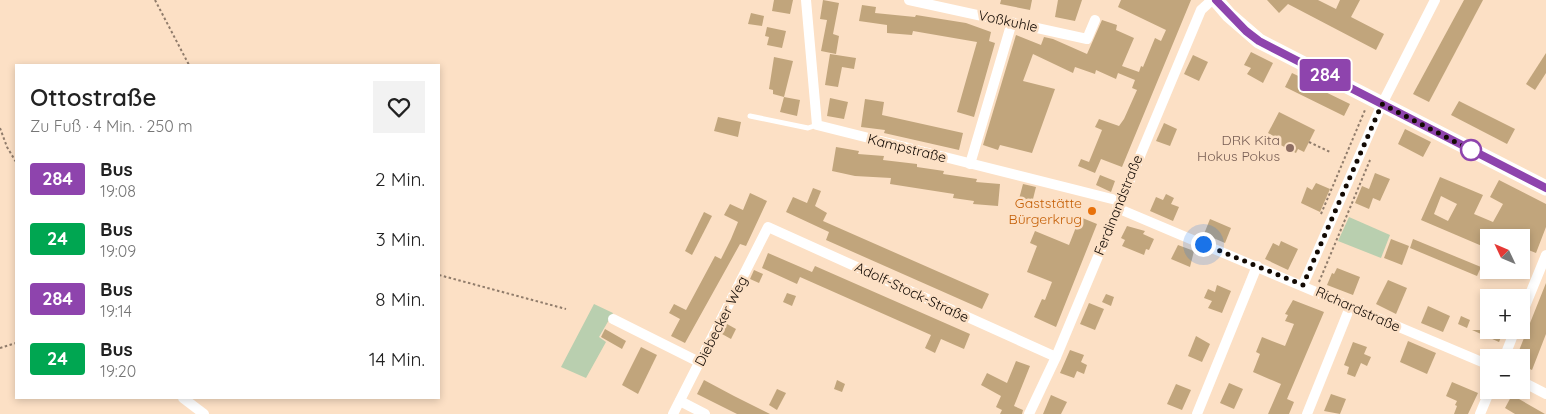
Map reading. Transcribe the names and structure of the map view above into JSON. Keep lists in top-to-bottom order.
{
  "streets": {
    "street": [
      "Voßkuhle",
      "Kampstraße",
      "Ferdinandstraße",
      "Adolf-Stock-Straße",
      "Richardstraße",
      "Diebecker Weg"
    ]
  },
  "crossings": [
    ["Kampstraße", "Ferdinandstraße"],
    ["Kampstraße", "Richardstraße"],
    ["Ferdinandstraße", "Adolf-Stock-Straße"],
    ["Ferdinandstraße", "Richardstraße"],
    ["Adolf-Stock-Straße", "Diebecker Weg"]
  ],
  "places": ["DRK Kita Hokus Pokus", "Gaststätte Bürgerkrug"],
  "lines": ["bus line 284"],
  "north": "top left",
  "page": {
    "on_map": "284",
    "heading": ["Ottostraße", "Zu Fuß · 4 Min. · 250 m"],
    "list": [
      {
        "mark": "284",
        "name": "Bus",
        "note": "19:08",
        "value": "2 Min."
      },
      {
        "mark": "24",
        "name": "Bus",
        "note": "19:09",
        "value": "3 Min."
      },
      {
        "mark": "284",
        "name": "Bus",
        "note": "19:14",
        "value": "8 Min."
      },
      {
        "mark": "24",
        "name": "Bus",
        "note": "19:20",
        "value": "14 Min."
      }
    ],
    "map_buttons": ["+", "−"]
  }
}
